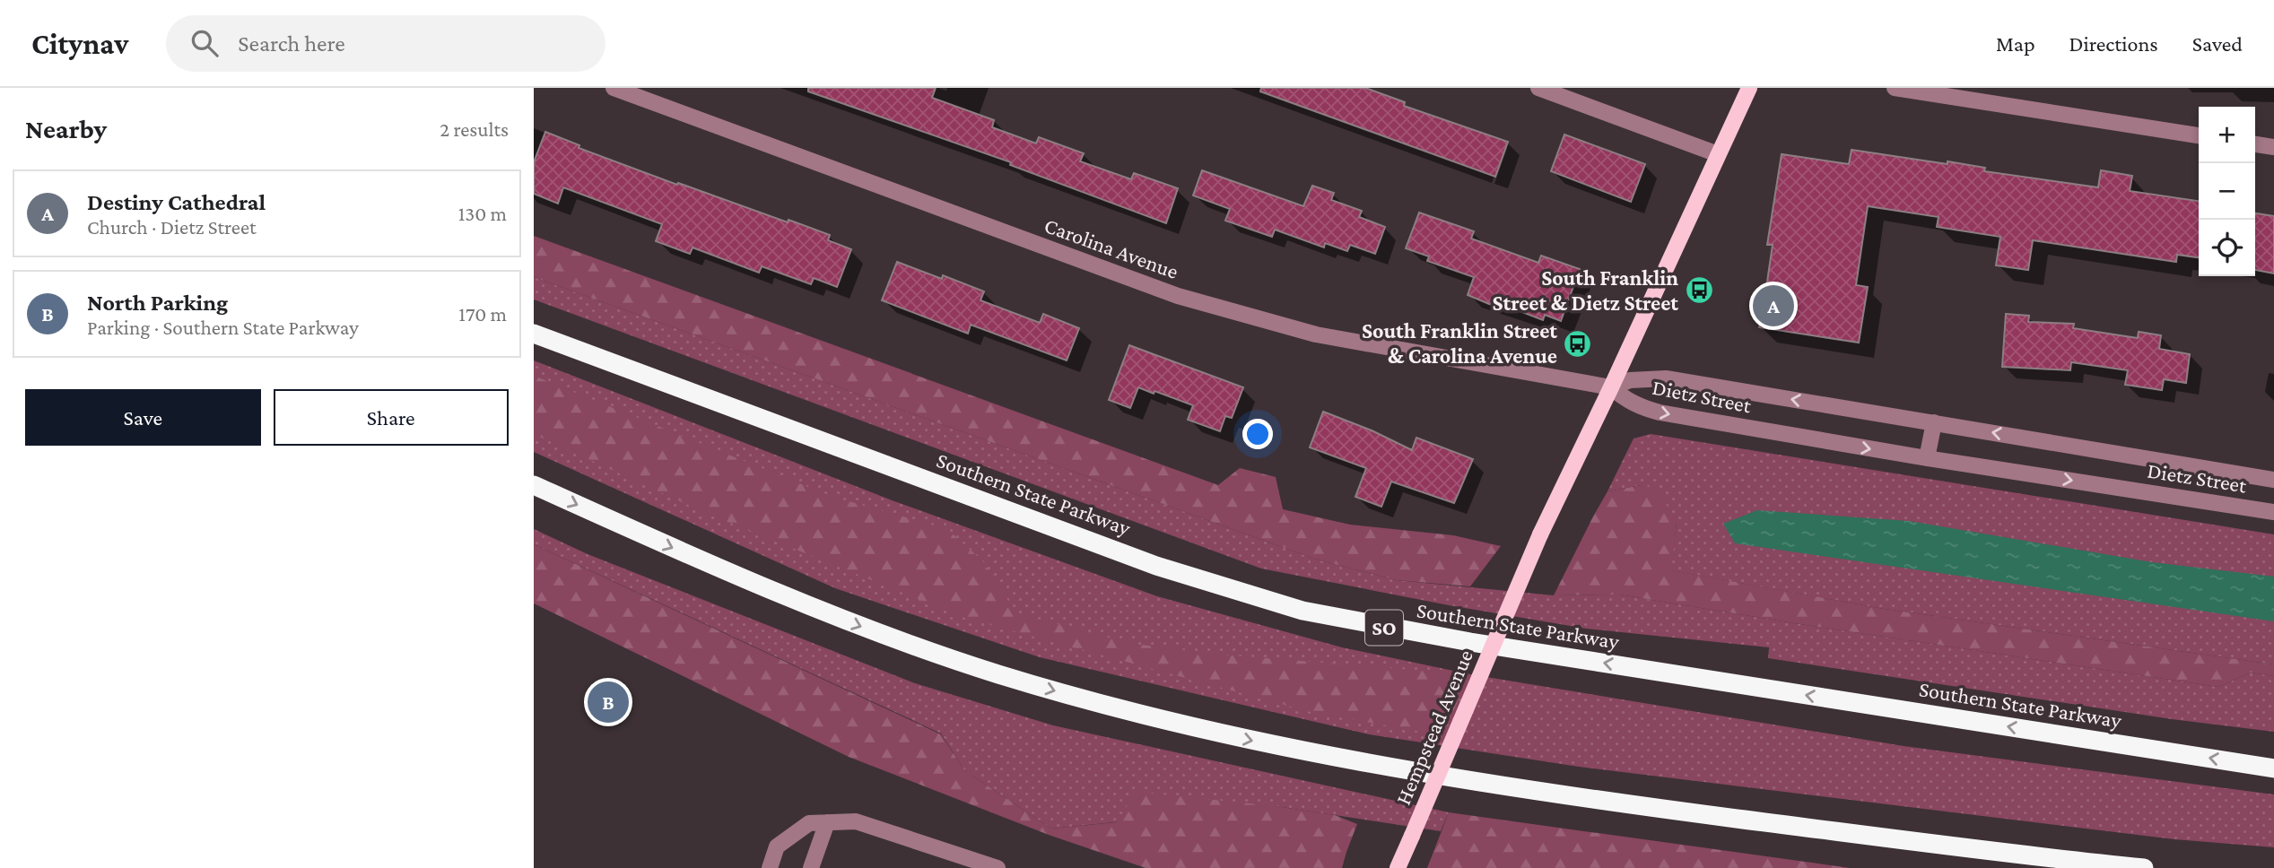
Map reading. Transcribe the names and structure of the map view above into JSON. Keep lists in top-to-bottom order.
{
  "streets": {
    "highway": ["Southern State Parkway", "SO"],
    "main road": ["Hempstead Avenue"],
    "street": ["Carolina Avenue", "Dietz Street"]
  },
  "crossings": [
    ["Carolina Avenue", "Dietz Street"],
    ["Carolina Avenue", "Hempstead Avenue"],
    ["Dietz Street", "Hempstead Avenue"]
  ],
  "places": {
    "bus stop": ["South Franklin Street & Dietz Street", "South Franklin Street & Carolina Avenue"]
  },
  "page": {
    "header": "Citynav",
    "search": "Search here",
    "nav": ["Map", "Directions", "Saved"],
    "heading": ["Nearby", "2 results"],
    "map_buttons": ["+", "−"],
    "list": [
      {
        "mark": "A",
        "name": "Destiny Cathedral",
        "note": "Church · Dietz Street",
        "value": "130 m"
      },
      {
        "mark": "B",
        "name": "North Parking",
        "note": "Parking · Southern State Parkway",
        "value": "170 m"
      }
    ],
    "pins": ["A", "B"],
    "buttons": ["Save", "Share"]
  }
}
